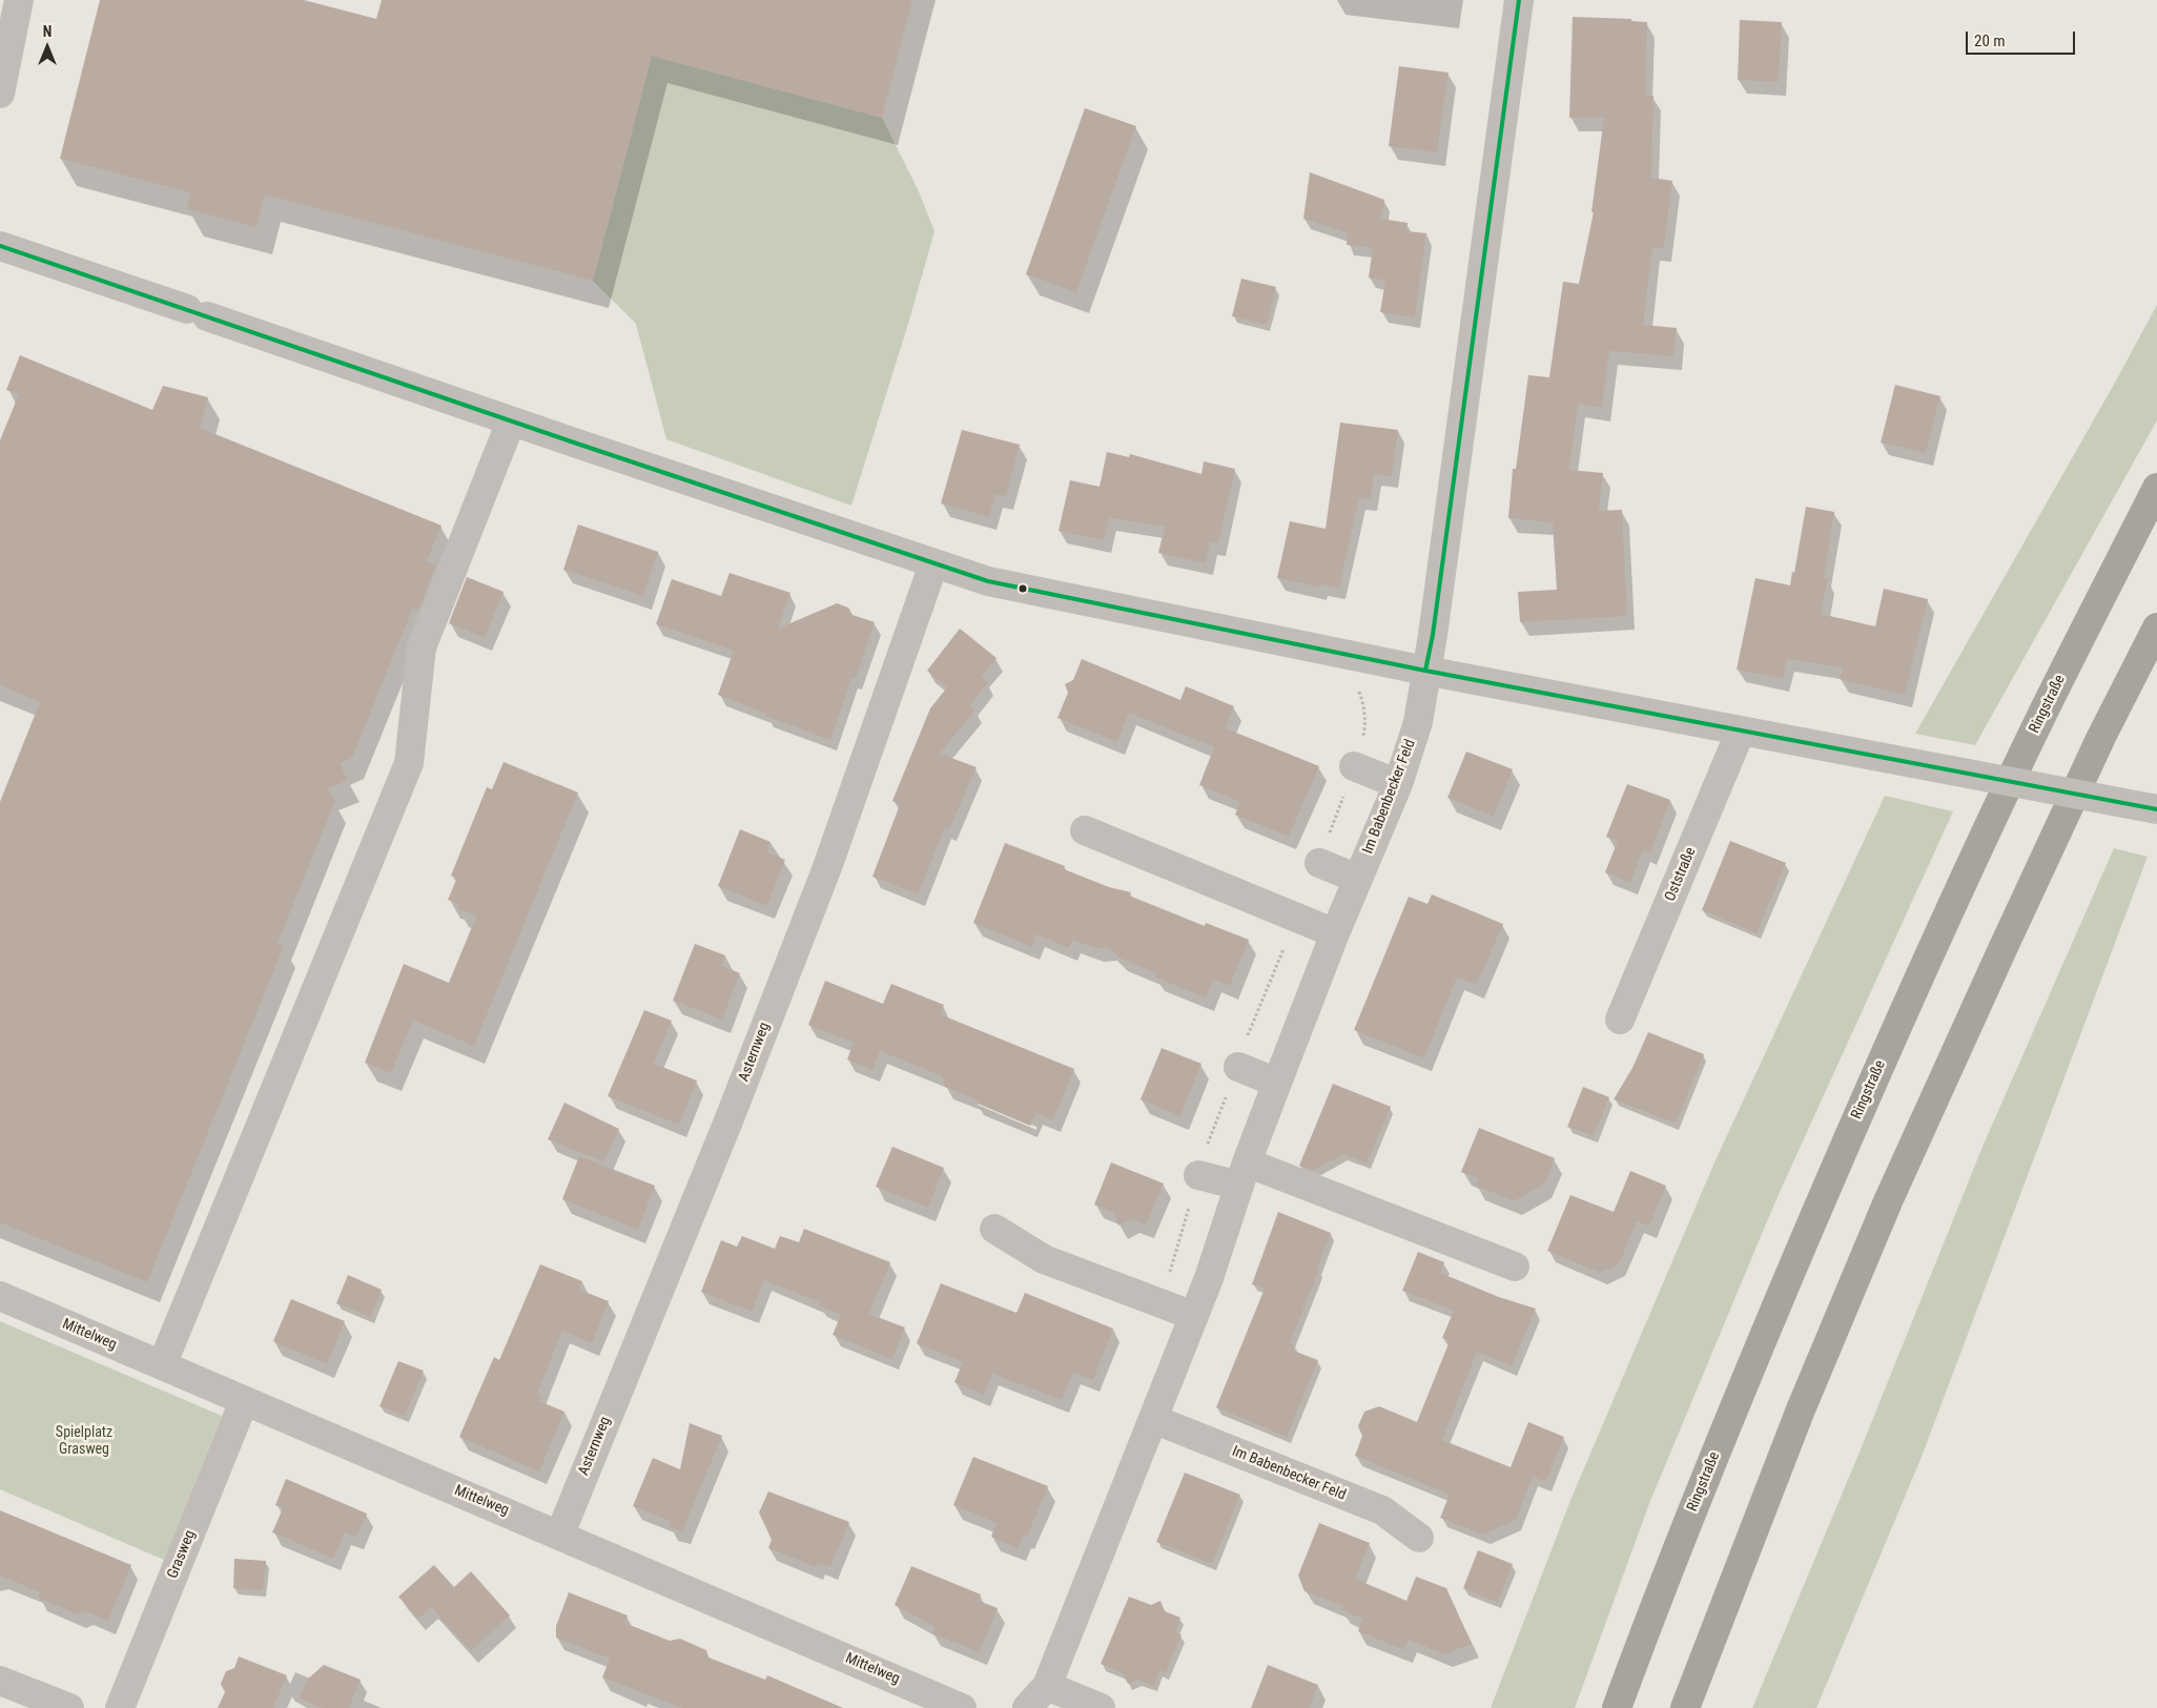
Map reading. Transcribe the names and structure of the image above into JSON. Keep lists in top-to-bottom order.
{
  "streets": {
    "highway": ["Ringstraße"],
    "street": [
      "Im Babenbecker Feld",
      "Oststraße",
      "Asternweg",
      "Mittelweg",
      "Grasweg"
    ]
  },
  "crossings": [
    ["Asternweg", "Mittelweg"],
    ["Mittelweg", "Grasweg"]
  ],
  "parks": ["Spielplatz Grasweg"],
  "scale_bar": "20 m",
  "north": "top"
}
